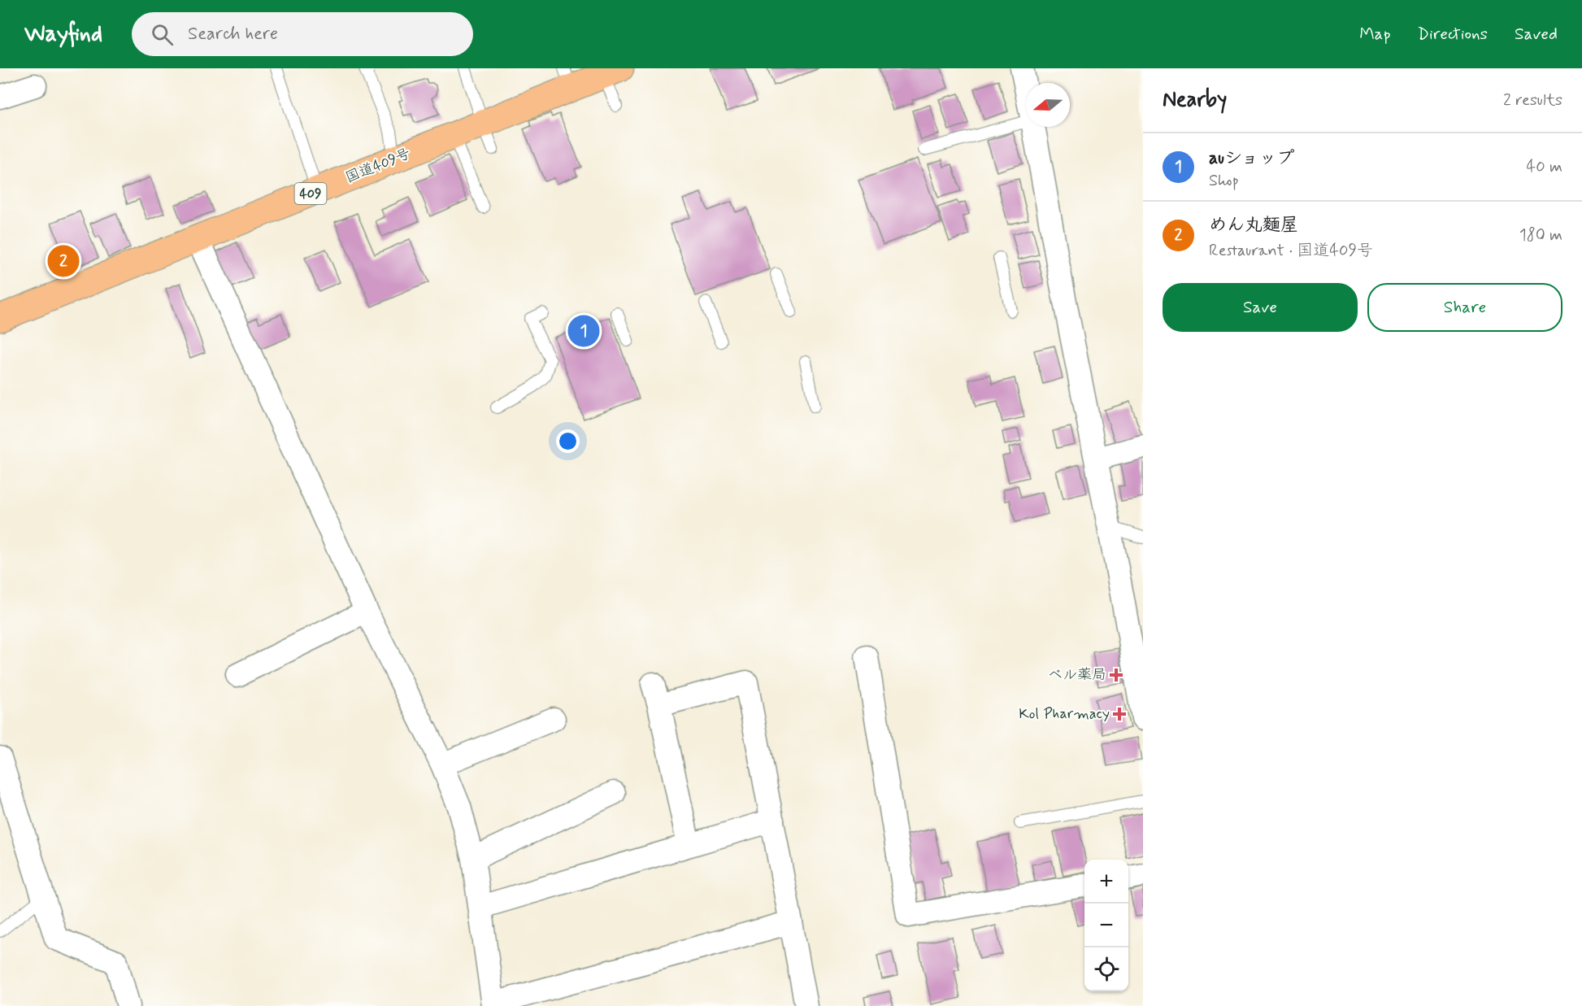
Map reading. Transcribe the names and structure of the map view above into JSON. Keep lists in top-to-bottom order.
{
  "streets": {
    "highway": ["国道409号", "409"]
  },
  "places": {
    "health": ["ベル薬局", "Kol Pharmacy"]
  },
  "north": "left",
  "page": {
    "header": "Wayfind",
    "search": "Search here",
    "nav": ["Map", "Directions", "Saved"],
    "heading": ["Nearby", "2 results"],
    "list": [
      {
        "mark": "1",
        "name": "auショップ",
        "note": "Shop",
        "value": "40 m"
      },
      {
        "mark": "2",
        "name": "めん丸麵屋",
        "note": "Restaurant · 国道409号",
        "value": "180 m"
      }
    ],
    "pins": ["2", "1"],
    "buttons": ["Save", "Share"],
    "map_buttons": ["+", "−"]
  }
}
